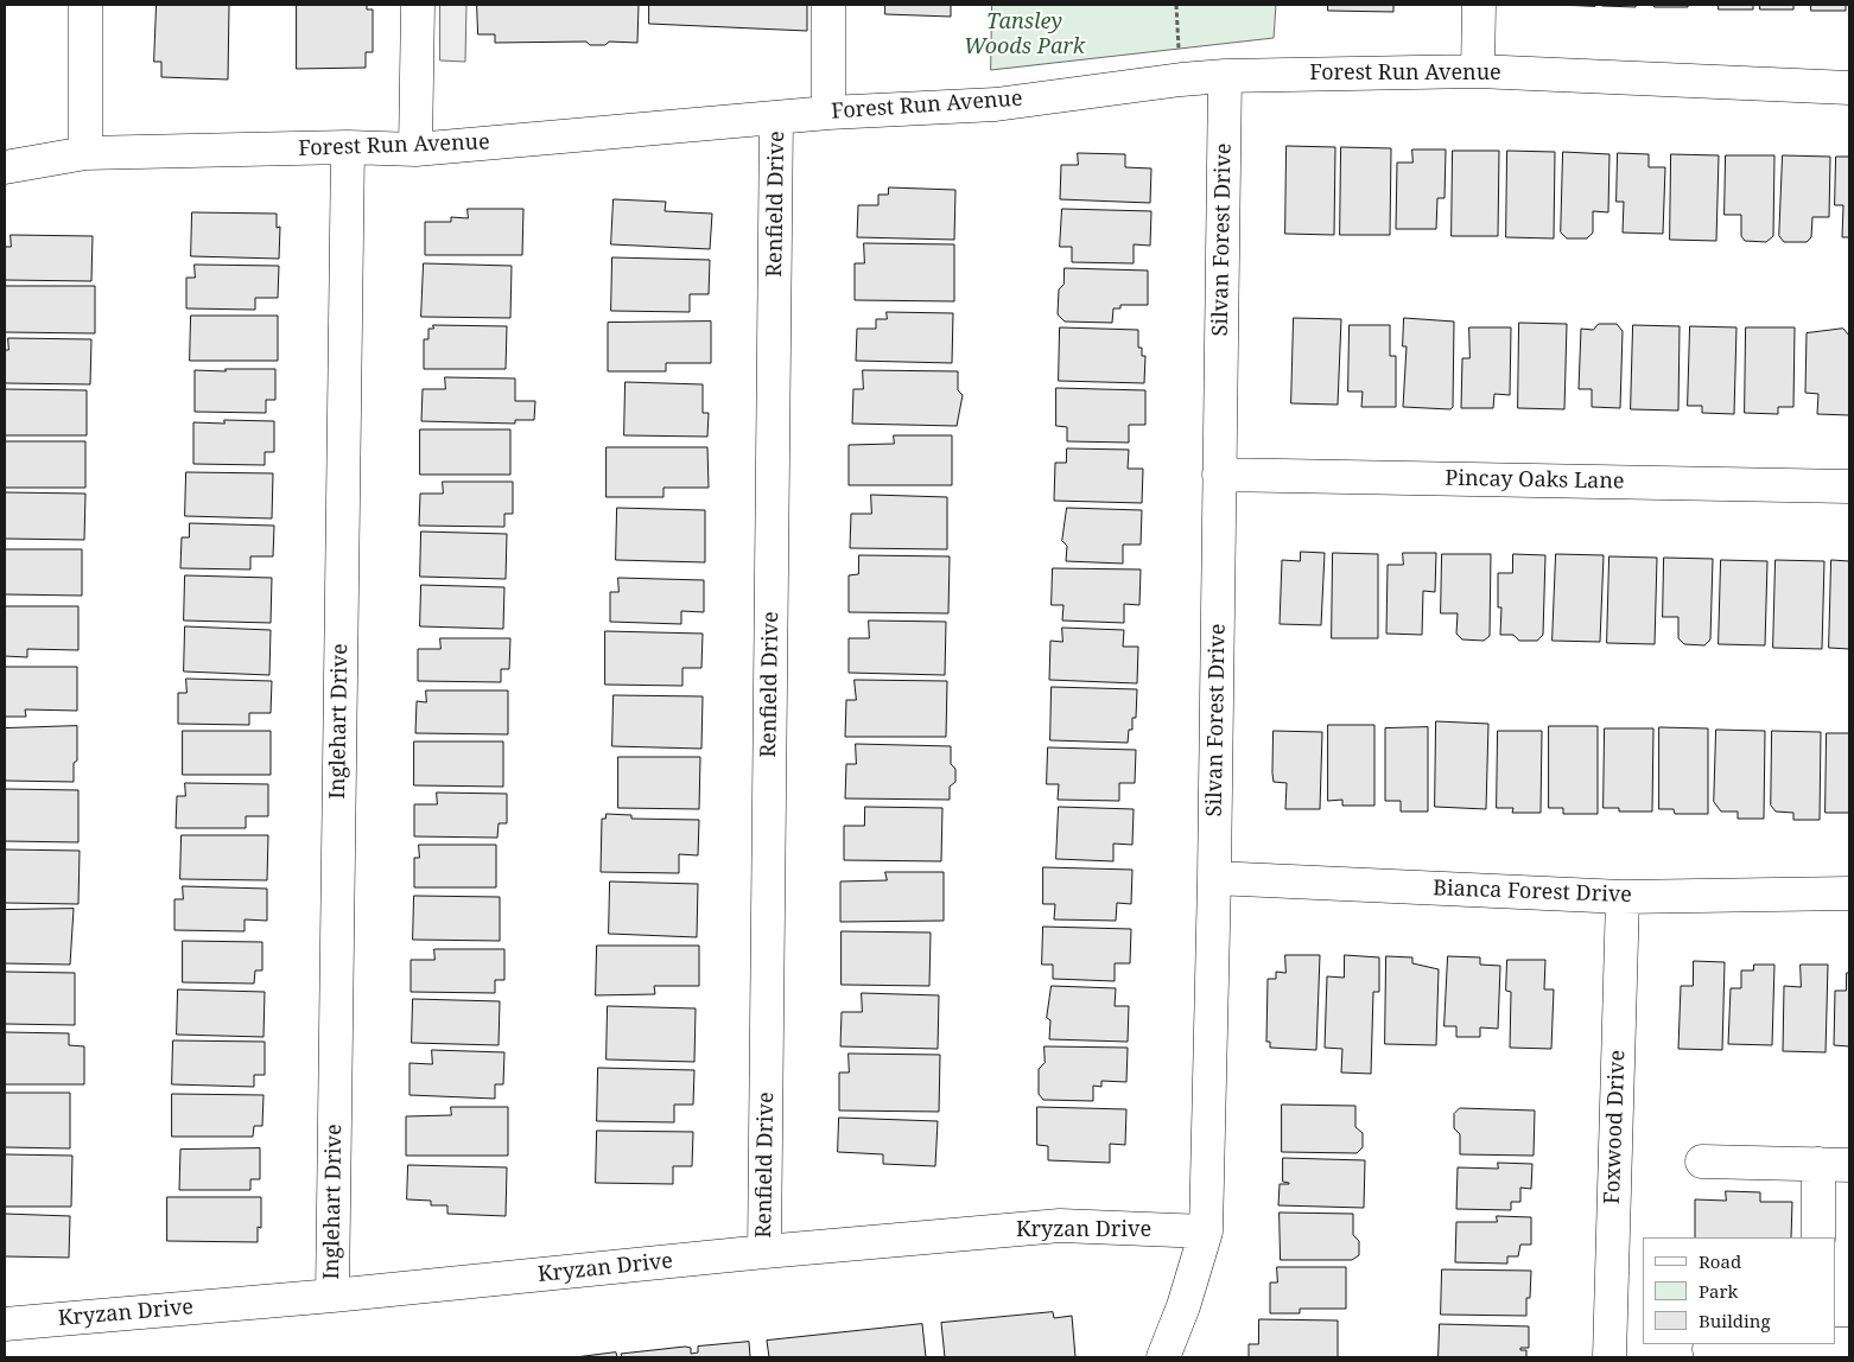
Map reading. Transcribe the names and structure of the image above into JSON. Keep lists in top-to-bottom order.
{
  "streets": {
    "street": [
      "Forest Run Avenue",
      "Renfield Drive",
      "Silvan Forest Drive",
      "Pincay Oaks Lane",
      "Inglehart Drive",
      "Bianca Forest Drive",
      "Foxwood Drive",
      "Kryzan Drive"
    ]
  },
  "crossings": [
    ["Forest Run Avenue", "Renfield Drive"],
    ["Forest Run Avenue", "Silvan Forest Drive"],
    ["Forest Run Avenue", "Inglehart Drive"],
    ["Renfield Drive", "Kryzan Drive"],
    ["Silvan Forest Drive", "Pincay Oaks Lane"],
    ["Silvan Forest Drive", "Bianca Forest Drive"],
    ["Silvan Forest Drive", "Kryzan Drive"],
    ["Inglehart Drive", "Kryzan Drive"],
    ["Bianca Forest Drive", "Foxwood Drive"]
  ],
  "parks": ["Tansley Woods Park"],
  "legend": ["Road", "Park", "Building"]
}
